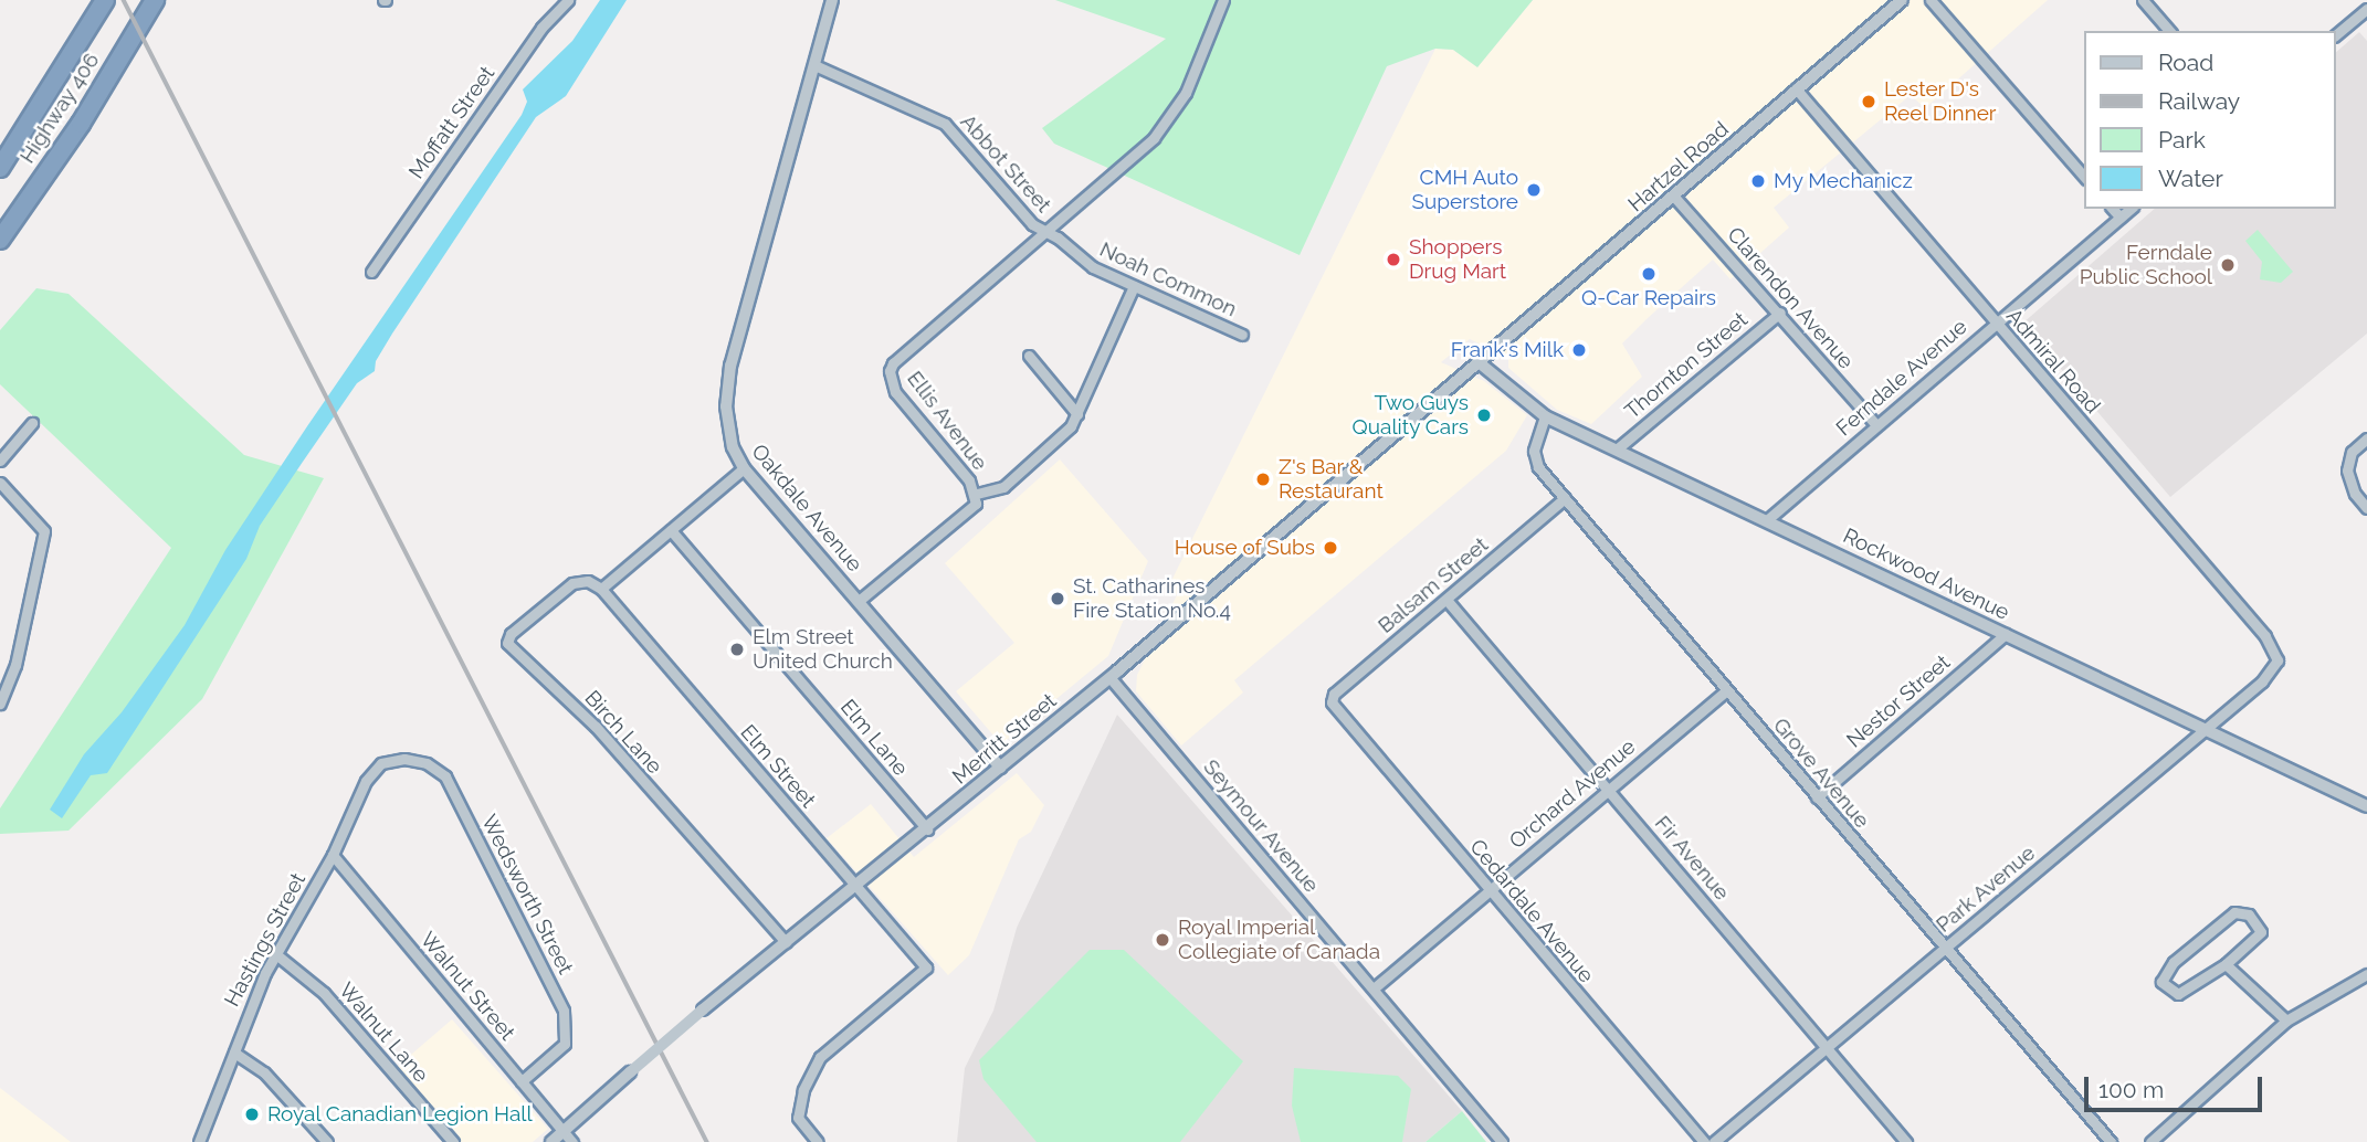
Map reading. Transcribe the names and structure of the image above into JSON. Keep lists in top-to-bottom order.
{
  "streets": {
    "highway": ["Highway 406"],
    "street": [
      "Moffatt Street",
      "Abbot Street",
      "Hartzel Road",
      "Noah Common",
      "Clarendon Avenue",
      "Admiral Road",
      "Thornton Street",
      "Ferndale Avenue",
      "Ellis Avenue",
      "Oakdale Avenue",
      "Rockwood Avenue",
      "Balsam Street",
      "Nestor Street",
      "Birch Lane",
      "Elm Lane",
      "Merritt Street",
      "Elm Street",
      "Grove Avenue",
      "Orchard Avenue",
      "Seymour Avenue",
      "Fir Avenue",
      "Park Avenue",
      "Wedsworth Street",
      "Cedardale Avenue",
      "Hastings Street",
      "Walnut Street",
      "Walnut Lane"
    ]
  },
  "crossings": [
    ["Abbot Street", "Noah Common"],
    ["Abbot Street", "Ellis Avenue"],
    ["Abbot Street", "Oakdale Avenue"],
    ["Hartzel Road", "Clarendon Avenue"],
    ["Hartzel Road", "Admiral Road"],
    ["Hartzel Road", "Rockwood Avenue"],
    ["Hartzel Road", "Merritt Street"],
    ["Noah Common", "Ellis Avenue"],
    ["Clarendon Avenue", "Thornton Street"],
    ["Clarendon Avenue", "Ferndale Avenue"],
    ["Admiral Road", "Ferndale Avenue"],
    ["Admiral Road", "Park Avenue"],
    ["Thornton Street", "Rockwood Avenue"],
    ["Ferndale Avenue", "Rockwood Avenue"],
    ["Ellis Avenue", "Oakdale Avenue"],
    ["Oakdale Avenue", "Merritt Street"],
    ["Rockwood Avenue", "Nestor Street"],
    ["Rockwood Avenue", "Merritt Street"],
    ["Rockwood Avenue", "Grove Avenue"],
    ["Rockwood Avenue", "Park Avenue"],
    ["Balsam Street", "Grove Avenue"],
    ["Balsam Street", "Fir Avenue"],
    ["Balsam Street", "Cedardale Avenue"],
    ["Nestor Street", "Grove Avenue"],
    ["Birch Lane", "Merritt Street"],
    ["Birch Lane", "Elm Street"],
    ["Elm Lane", "Merritt Street"],
    ["Merritt Street", "Elm Street"],
    ["Merritt Street", "Seymour Avenue"],
    ["Merritt Street", "Walnut Street"],
    ["Grove Avenue", "Orchard Avenue"],
    ["Grove Avenue", "Park Avenue"],
    ["Orchard Avenue", "Seymour Avenue"],
    ["Orchard Avenue", "Fir Avenue"],
    ["Orchard Avenue", "Cedardale Avenue"],
    ["Fir Avenue", "Park Avenue"],
    ["Wedsworth Street", "Hastings Street"],
    ["Wedsworth Street", "Walnut Street"],
    ["Hastings Street", "Walnut Street"],
    ["Hastings Street", "Walnut Lane"]
  ],
  "places": [
    "Lester D's Reel Dinner",
    "My Mechanicz",
    "CMH Auto Superstore",
    "Shoppers Drug Mart",
    "Ferndale Public School",
    "Q-Car Repairs",
    "Frank's Milk",
    "Two Guys Quality Cars",
    "Z's Bar & Restaurant",
    "House of Subs",
    "St. Catharines Fire Station No.4",
    "Elm Street United Church",
    "Royal Imperial Collegiate of Canada",
    "Royal Canadian Legion Hall"
  ],
  "legend": [
    "Road",
    "Railway",
    "Park",
    "Water"
  ],
  "scale_bar": "100 m"
}
